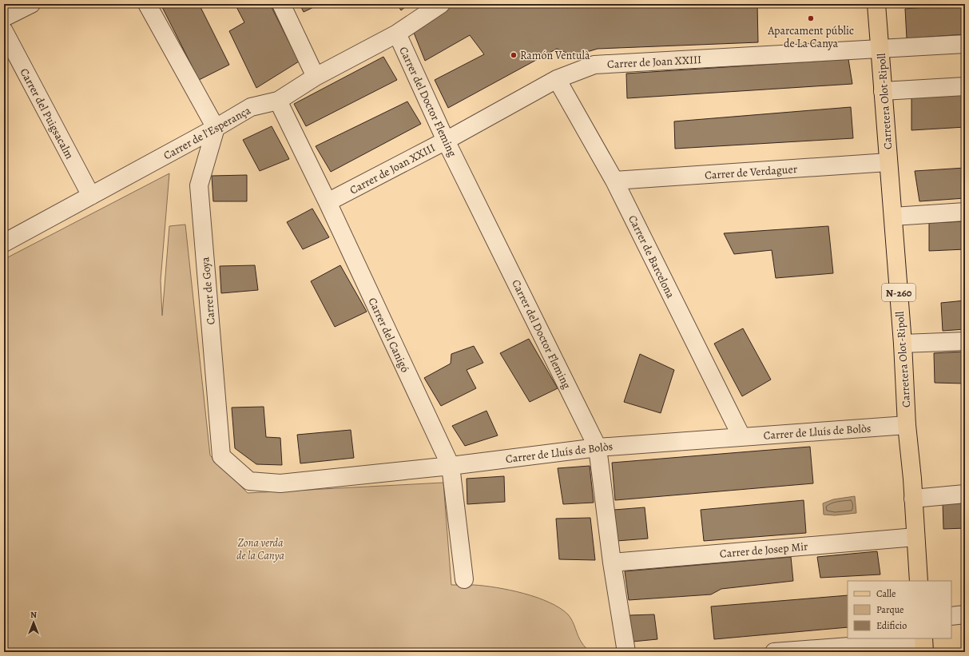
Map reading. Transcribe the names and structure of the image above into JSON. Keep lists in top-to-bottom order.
{
  "streets": {
    "main road": ["Carretera Olot-Ripoll", "N-260"],
    "street": [
      "Carrer de Joan XXIII",
      "Carrer del Doctor Fleming",
      "Carrer del Puigsacalm",
      "Carrer de l'Esperança",
      "Carrer de Verdaguer",
      "Carrer de Barcelona",
      "Carrer de Goya",
      "Carrer del Canigó",
      "Carrer de Lluís de Bolòs",
      "Carrer de Josep Mir"
    ]
  },
  "crossings": [
    ["Carrer de Joan XXIII", "Carrer del Doctor Fleming"],
    ["Carrer de Joan XXIII", "Carretera Olot-Ripoll"],
    ["Carrer de Joan XXIII", "Carrer de Barcelona"],
    ["Carrer de Joan XXIII", "Carrer del Canigó"],
    ["Carrer del Doctor Fleming", "Carrer de l'Esperança"],
    ["Carrer del Doctor Fleming", "Carrer de Lluís de Bolòs"],
    ["Carrer del Doctor Fleming", "Carrer de Josep Mir"],
    ["Carretera Olot-Ripoll", "Carrer de Verdaguer"],
    ["Carretera Olot-Ripoll", "Carrer de Lluís de Bolòs"],
    ["Carretera Olot-Ripoll", "Carrer de Josep Mir"],
    ["Carrer del Puigsacalm", "Carrer de l'Esperança"],
    ["Carrer de l'Esperança", "Carrer de Goya"],
    ["Carrer de l'Esperança", "Carrer del Canigó"],
    ["Carrer de Verdaguer", "Carrer de Barcelona"],
    ["Carrer de Barcelona", "Carrer de Lluís de Bolòs"],
    ["Carrer de Goya", "Carrer de Lluís de Bolòs"],
    ["Carrer del Canigó", "Carrer de Lluís de Bolòs"]
  ],
  "parks": ["Zona verda de la Canya"],
  "places": ["Aparcament públic de La Canya", "Ramón Ventulà"],
  "legend": ["Calle", "Parque", "Edificio"],
  "north": "top"
}
